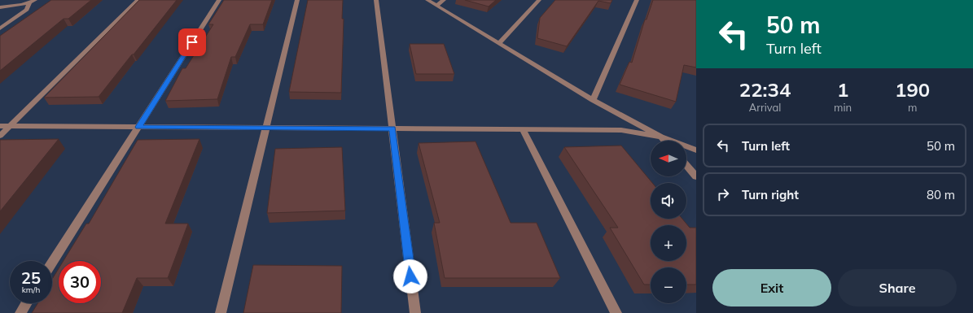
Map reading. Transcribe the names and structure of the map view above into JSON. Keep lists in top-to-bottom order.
{
  "north": "left",
  "page": {
    "turn": ["50 m", "Turn left"],
    "eta": [
      "22:34",
      "Arrival",
      "1",
      "min",
      "190",
      "m"
    ],
    "list": [
      {
        "name": "Turn left",
        "value": "50 m"
      },
      {
        "name": "Turn right",
        "value": "80 m"
      }
    ],
    "map_buttons": ["+", "−"],
    "speed": "25 km/h",
    "limit": "30",
    "buttons": ["Exit", "Share"]
  }
}
